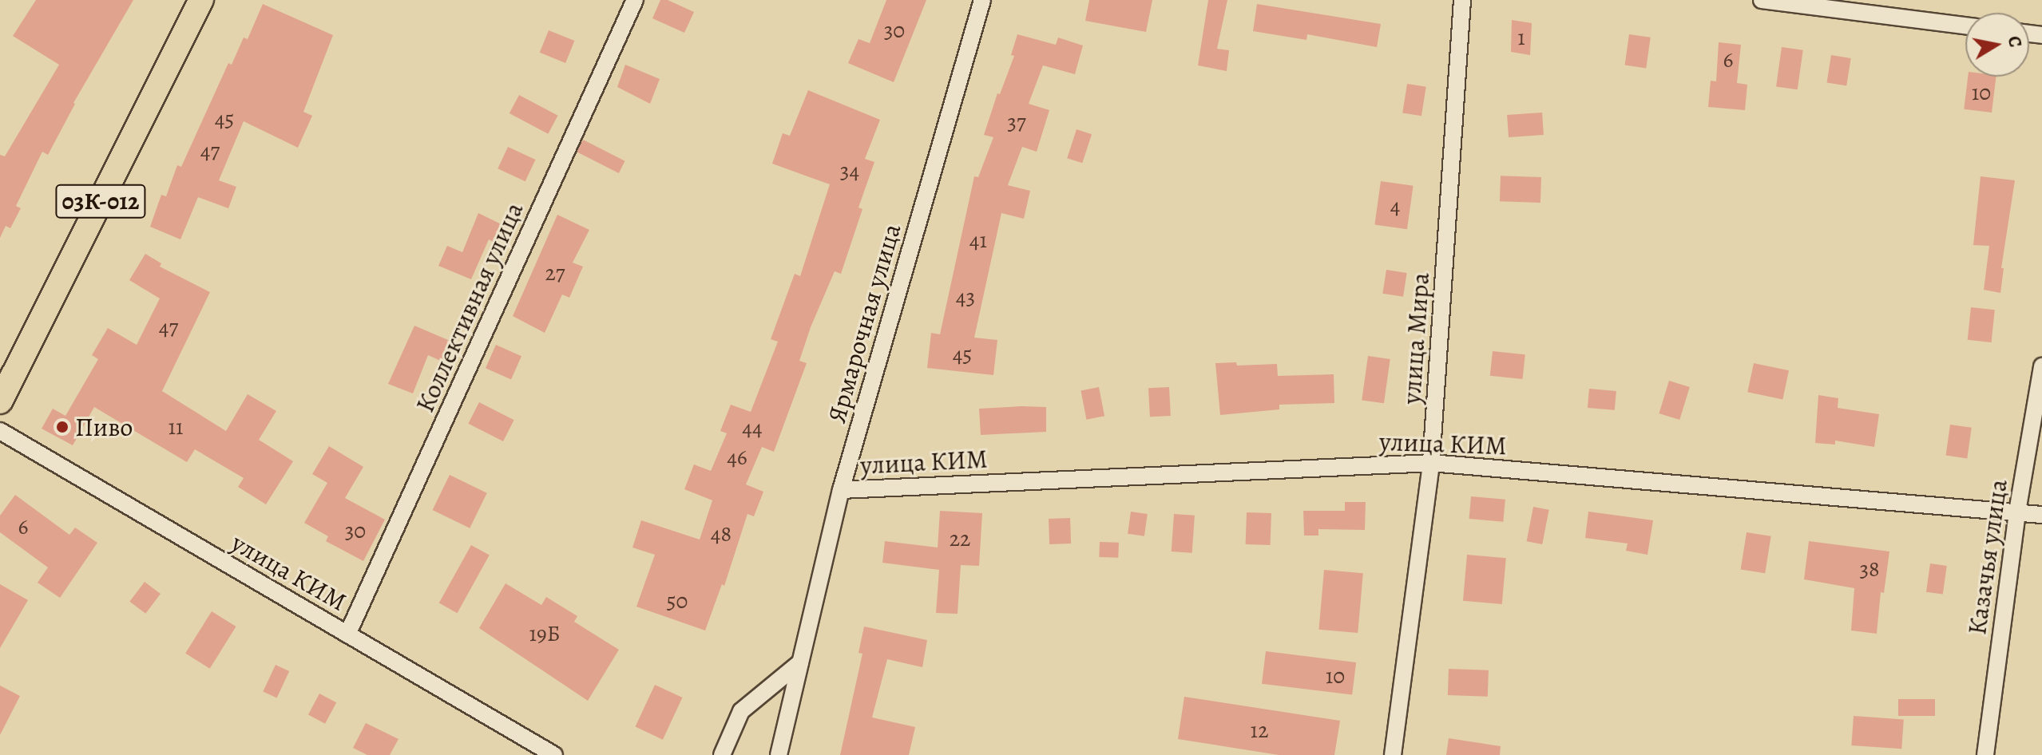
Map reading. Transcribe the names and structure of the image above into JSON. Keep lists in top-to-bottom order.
{
  "streets": {
    "main road": ["03К-012"],
    "street": [
      "Коллективная улица",
      "Ярмарочная улица",
      "улица Мира",
      "улица КИМ",
      "Казачья улица"
    ]
  },
  "crossings": [
    ["Коллективная улица", "улица КИМ"],
    ["Ярмарочная улица", "улица КИМ"],
    ["улица Мира", "улица КИМ"],
    ["улица КИМ", "Казачья улица"]
  ],
  "places": ["Пиво"],
  "house_numbers": [
    "30",
    "1",
    "6",
    "10",
    "45",
    "37",
    "47",
    "34",
    "4",
    "41",
    "27",
    "43",
    "47",
    "45",
    "11",
    "44",
    "46",
    "6",
    "30",
    "48",
    "22",
    "38",
    "50",
    "19Б",
    "10",
    "12"
  ],
  "north": "right"
}
